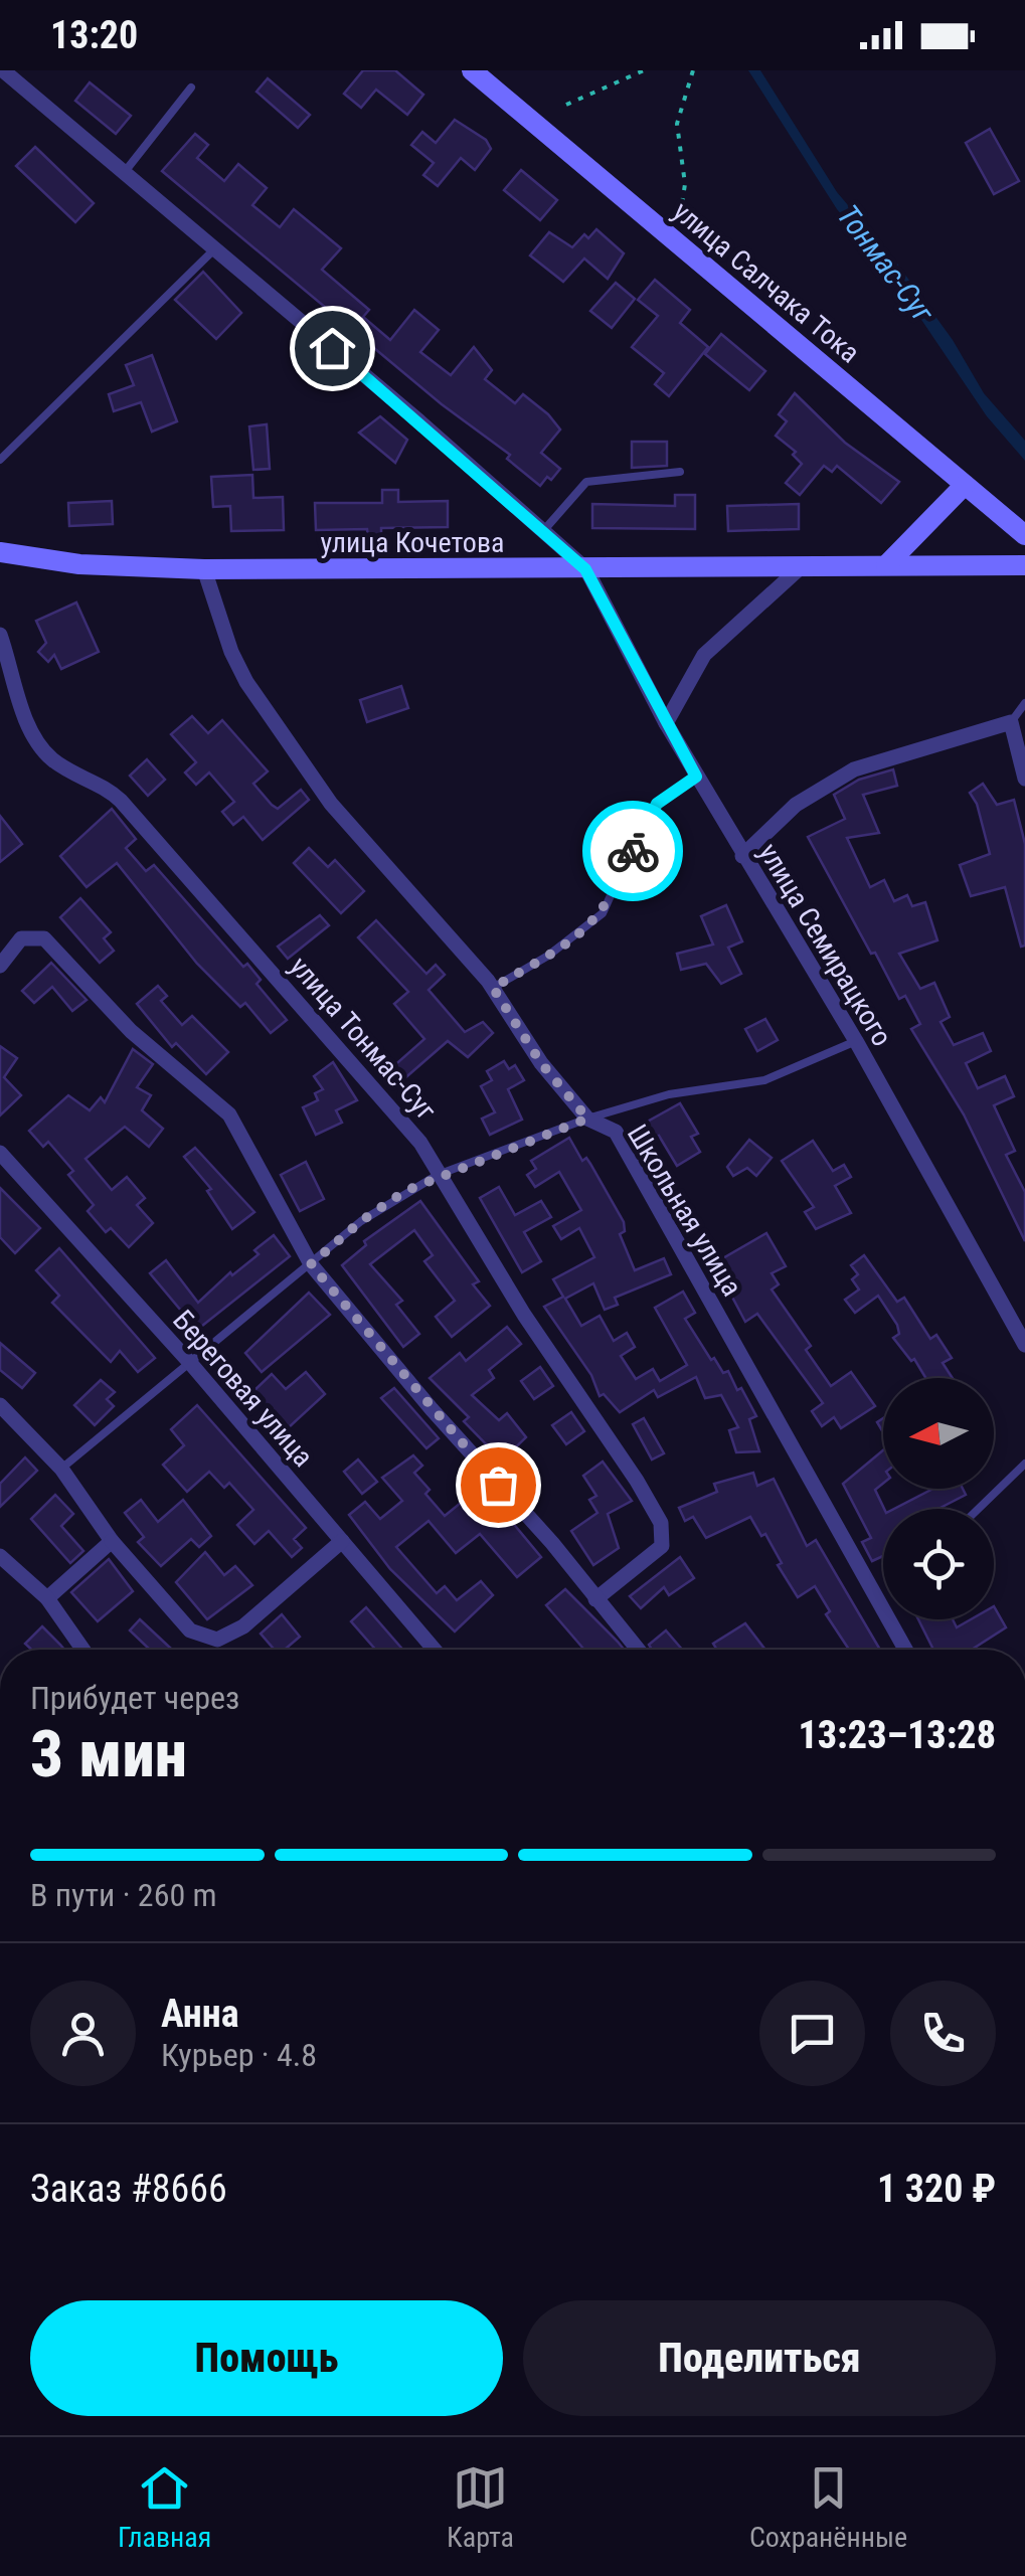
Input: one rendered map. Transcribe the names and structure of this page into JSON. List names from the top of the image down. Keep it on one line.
{"streets":{"street":["улица Салчака Тока","улица Кочетова","улица Семирацкого","улица Тонмас-Суг","Школьная улица","Береговая улица"]},"crossings":[["улица Кочетова","улица Семирацкого"],["улица Кочетова","Школьная улица"]],"water":["Тонмас-Суг"],"north":"left","page":{"status":"13:20","heading":["3 мин","Прибудет через","13:23–13:28"],"panel":["Анна","Курьер · 4.8","Заказ #8666","1 320 ₽"],"bar":"В пути · 260 m","buttons":["Помощь","Поделиться"],"tabs":["Главная","Карта","Сохранённые"]}}
